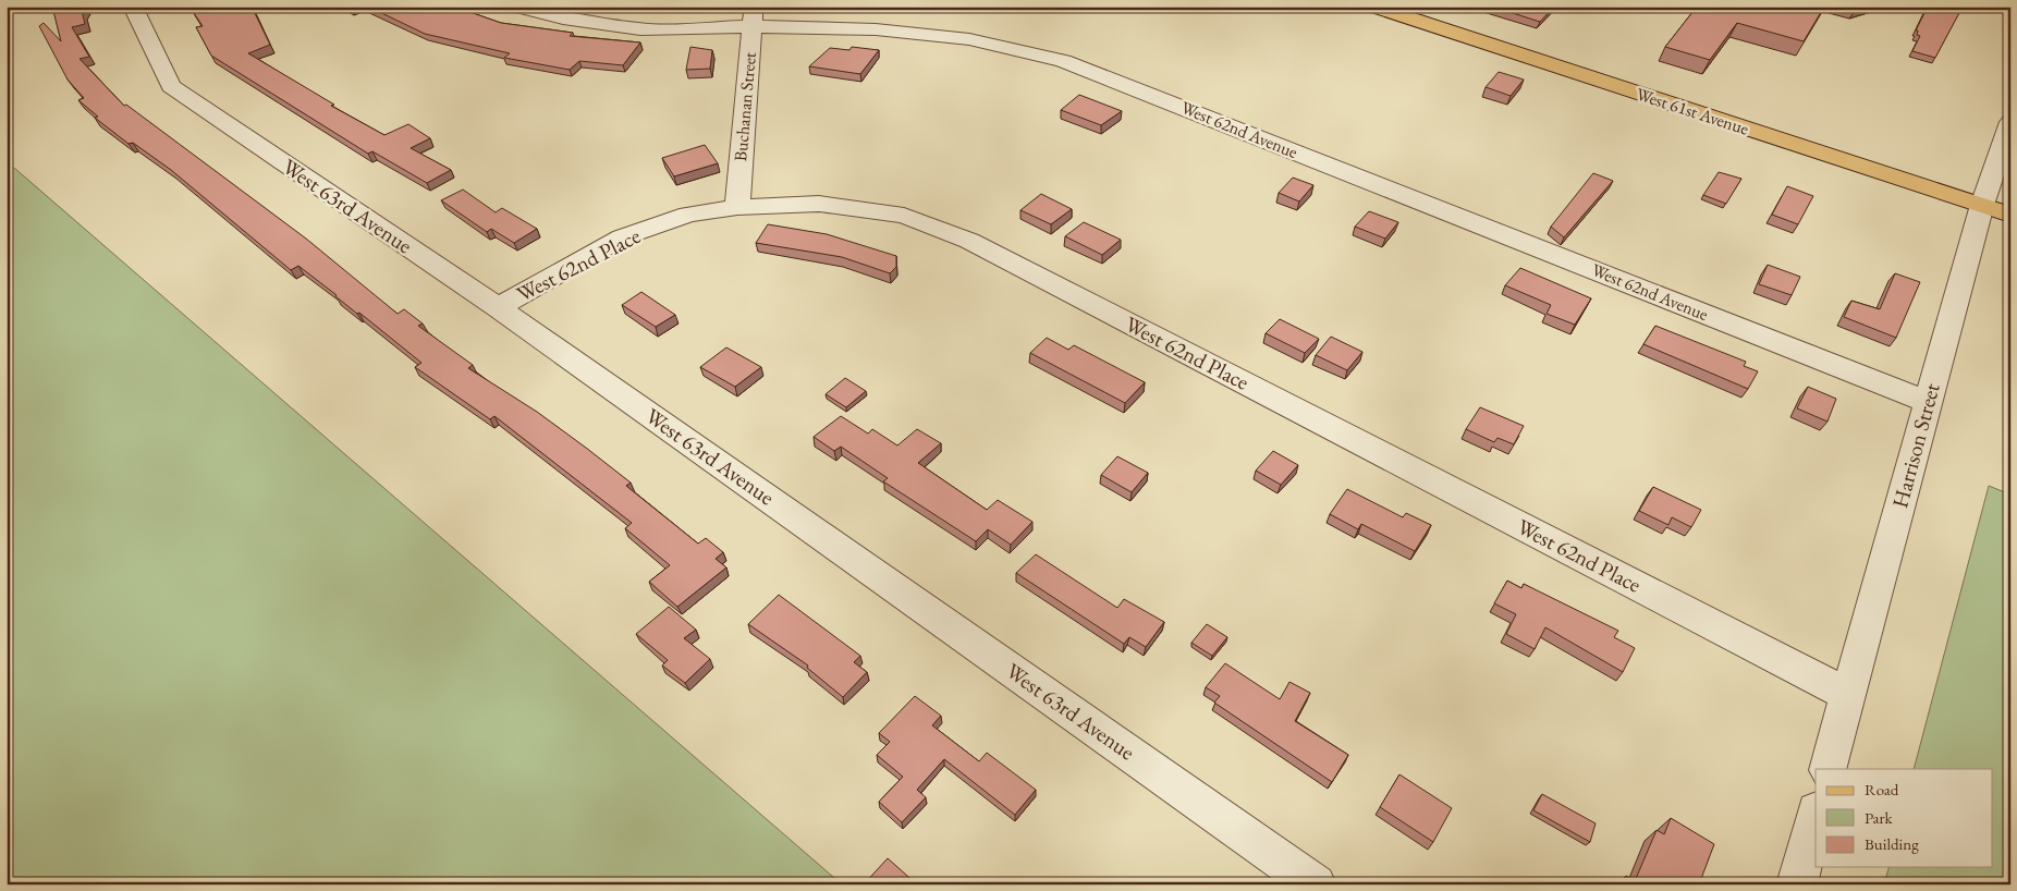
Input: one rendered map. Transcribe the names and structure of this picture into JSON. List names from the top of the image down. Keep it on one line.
{"streets":{"main road":["West 61st Avenue"],"street":["Buchanan Street","West 62nd Avenue","West 63rd Avenue","West 62nd Place","Harrison Street"]},"crossings":[["Buchanan Street","West 62nd Avenue"],["Buchanan Street","West 62nd Place"],["West 61st Avenue","Harrison Street"],["West 62nd Avenue","Harrison Street"],["West 63rd Avenue","West 62nd Place"],["West 62nd Place","Harrison Street"]],"legend":["Road","Park","Building"]}
